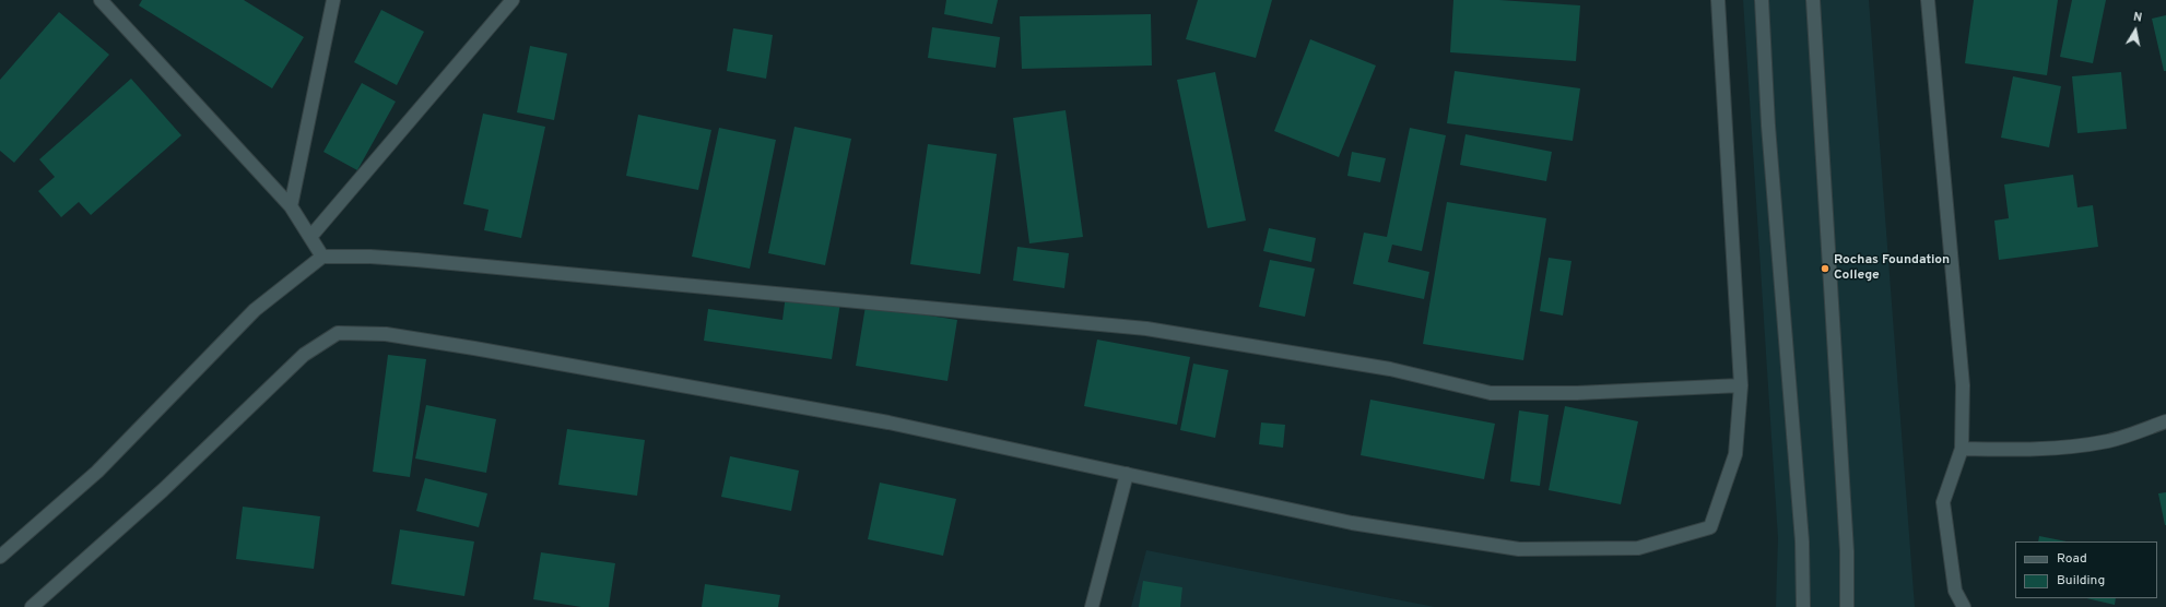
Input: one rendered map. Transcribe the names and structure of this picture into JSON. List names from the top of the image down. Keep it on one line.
{"places":["Rochas Foundation College"],"legend":["Road","Building"],"north":"top"}
